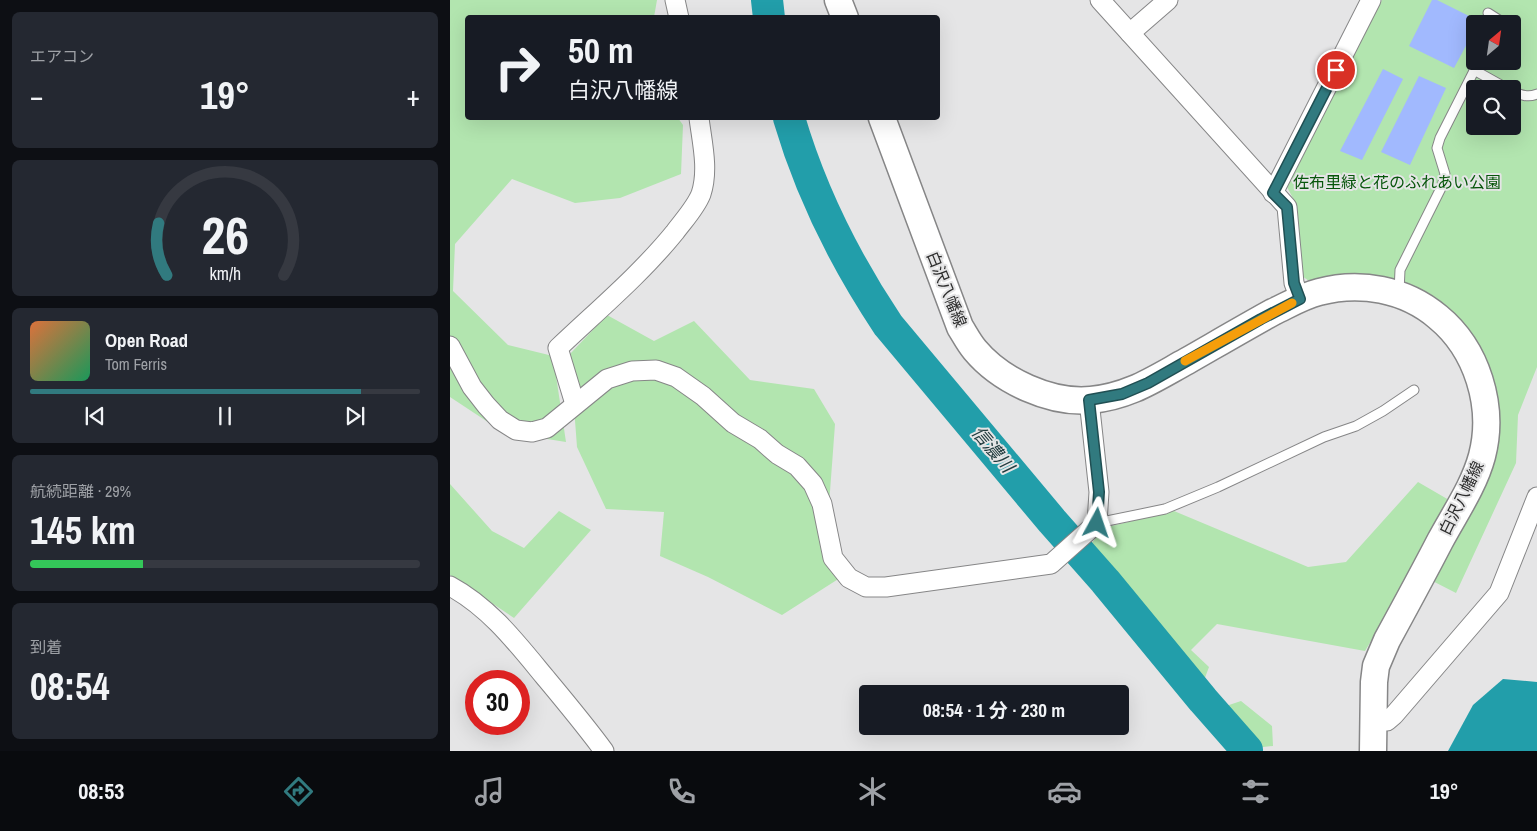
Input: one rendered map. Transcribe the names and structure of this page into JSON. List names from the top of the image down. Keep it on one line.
{"streets":{"main road":["白沢八幡線"]},"water":["信濃川"],"parks":["佐布里緑と花のふれあい公園"],"north":"top right","page":{"tile":["エアコン",["航続距離 · 29%","145 km"],["到着","08:54"]],"turn":["50 m","白沢八幡線"],"heat":["−","19°","+"],"song":["Open Road","Tom Ferris"],"limit":"30","trip":"08:54 · 1 分 · 230 m","tabs":["08:53","19°"],"gauge":["26","km/h"]}}
